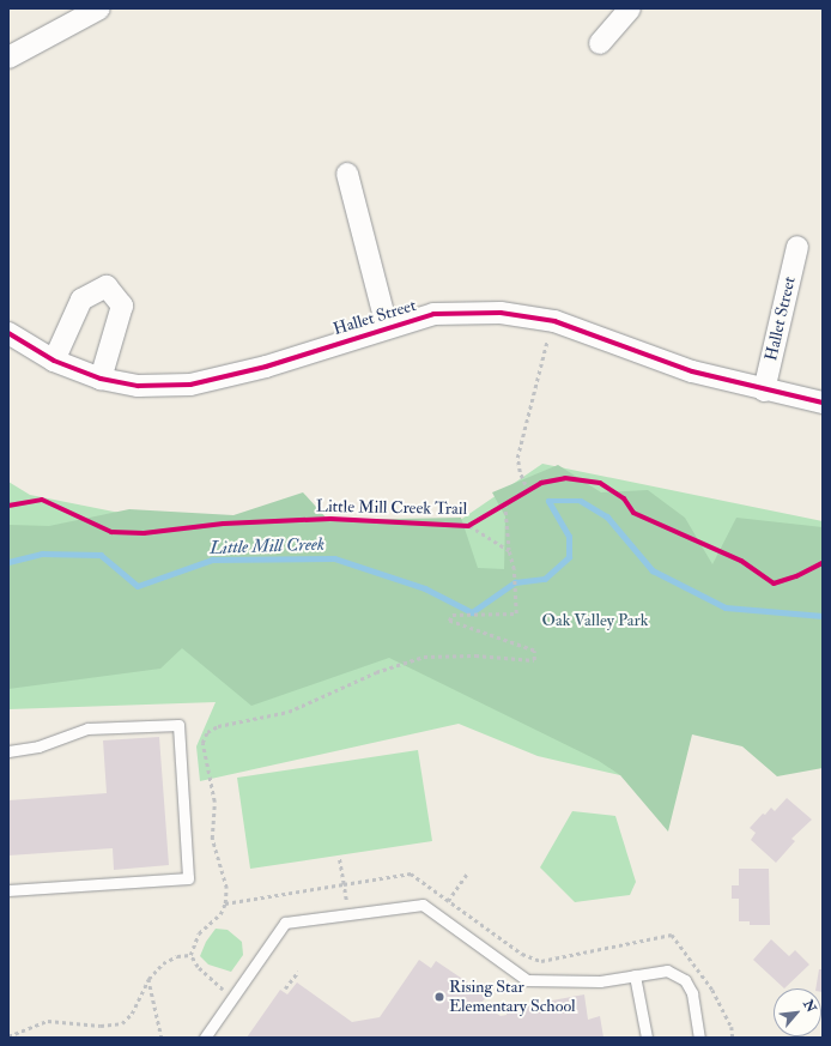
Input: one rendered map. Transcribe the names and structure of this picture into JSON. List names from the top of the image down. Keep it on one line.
{"streets":{"street":["Hallet Street"],"cycle path":["Little Mill Creek Trail"]},"water":["Little Mill Creek"],"parks":["Oak Valley Park"],"places":["Rising Star Elementary School"],"north":"top right"}
